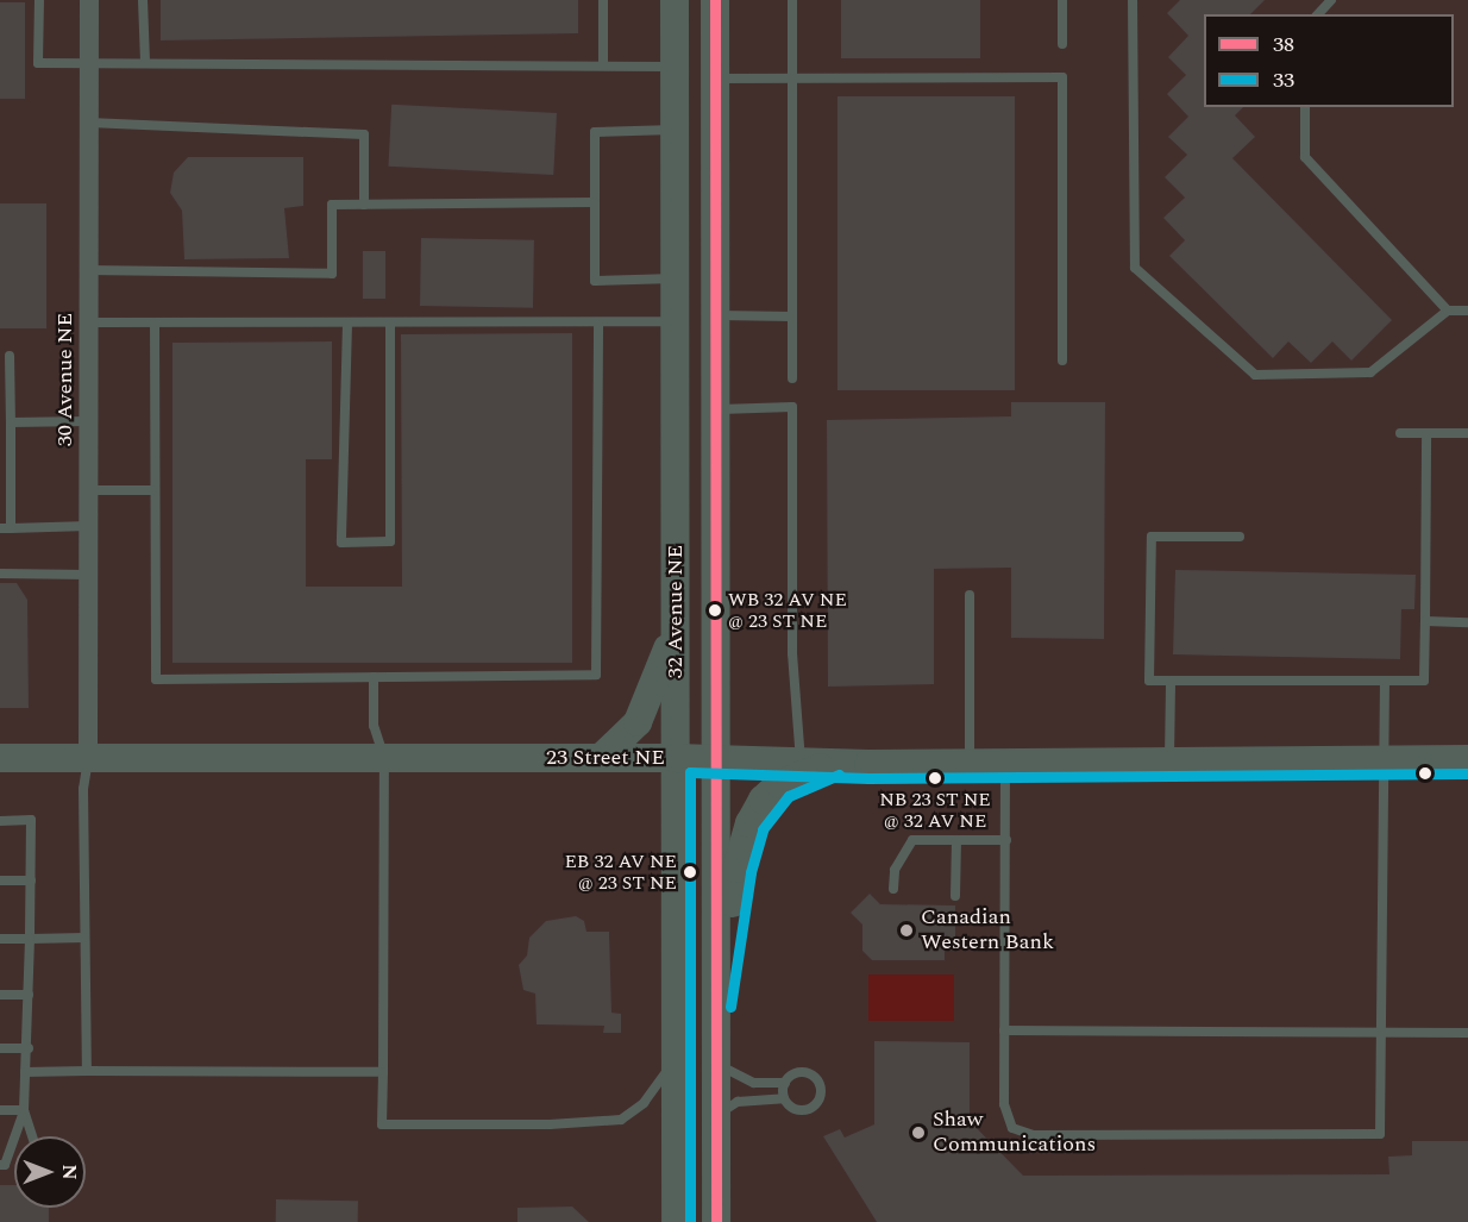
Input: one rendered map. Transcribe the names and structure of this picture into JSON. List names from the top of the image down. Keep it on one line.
{"streets":{"main road":["32 Avenue NE","23 Street NE"],"street":["30 Avenue NE"]},"crossings":[["30 Avenue NE","23 Street NE"],["32 Avenue NE","23 Street NE"]],"places":["WB 32 AV NE @ 23 ST NE","NB 23 ST NE @ 32 AV NE","EB 32 AV NE @ 23 ST NE","Canadian Western Bank","Shaw Communications"],"lines":["transit line 38","transit line 33"],"legend":["38","33"],"north":"right"}
